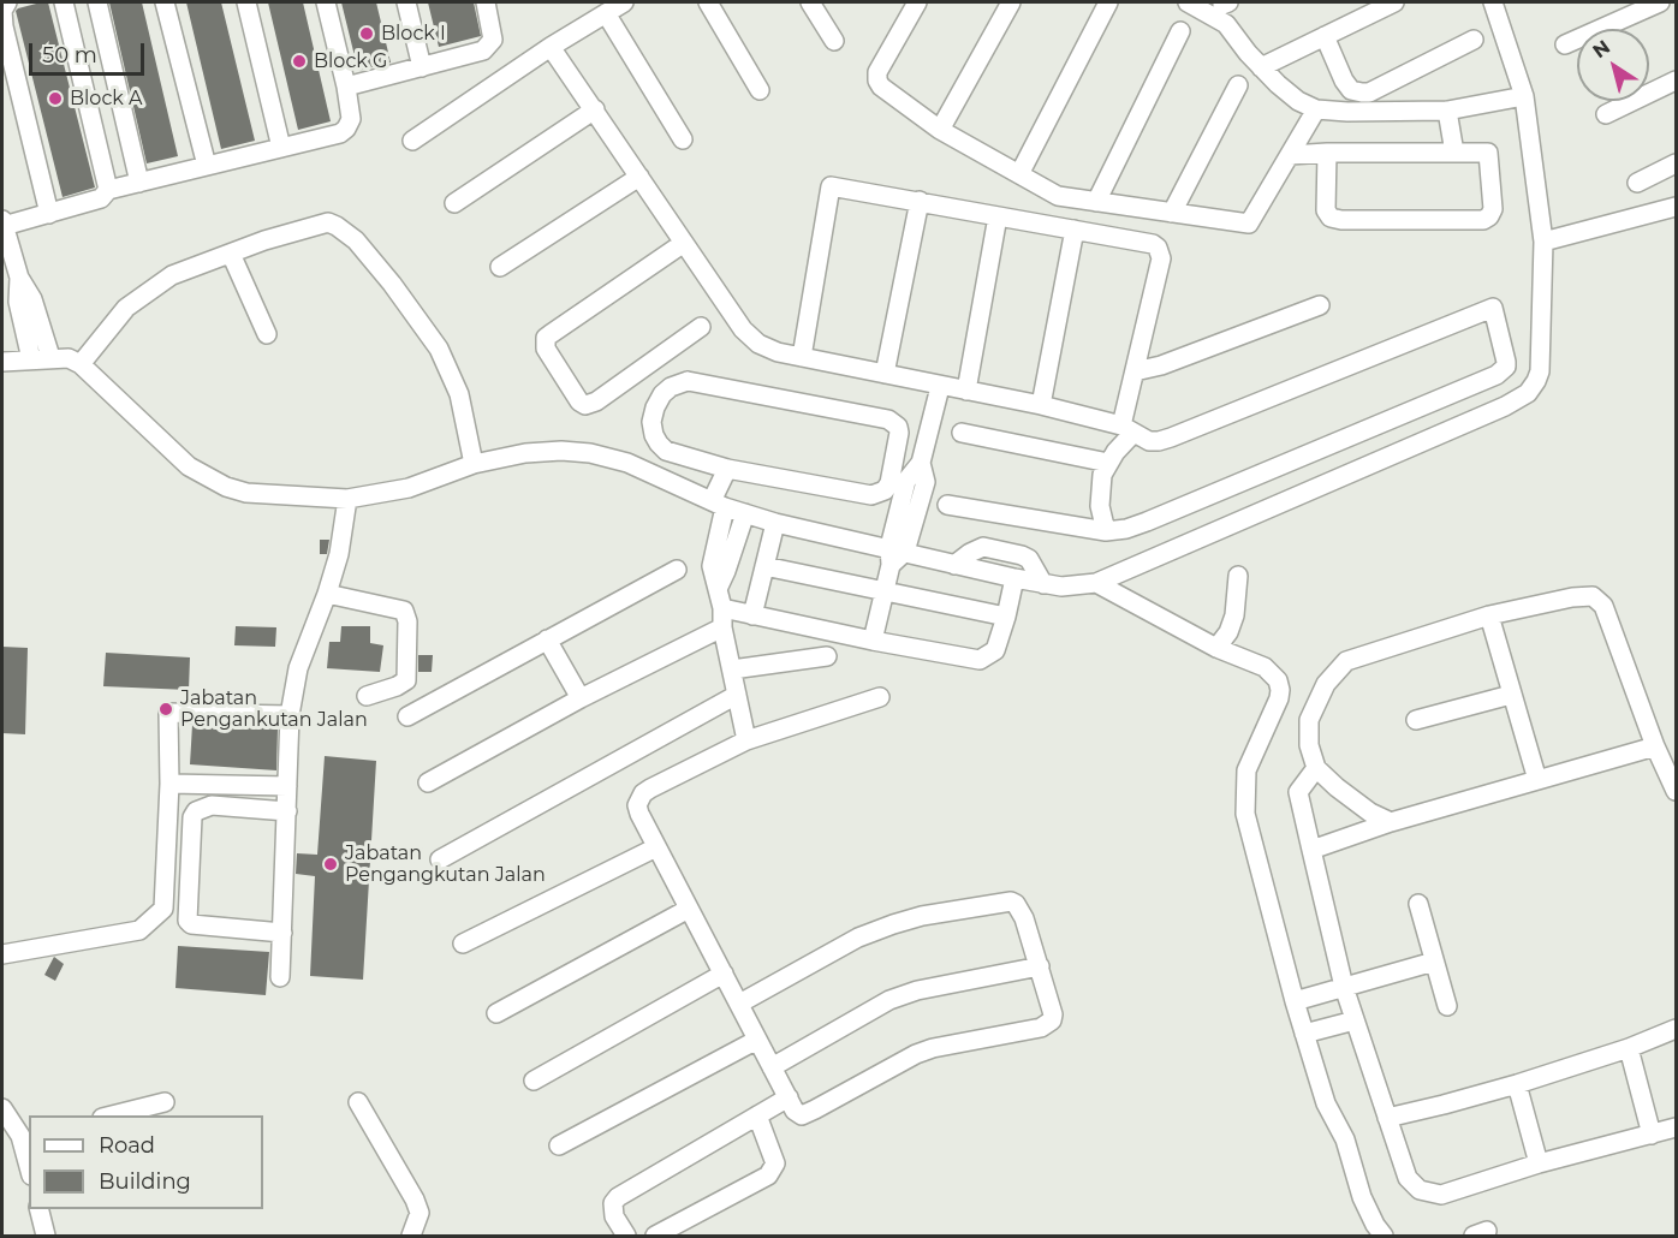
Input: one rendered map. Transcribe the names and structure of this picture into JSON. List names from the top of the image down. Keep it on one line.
{"places":["Block I","Block G","Block A","Jabatan Pengankutan Jalan","Jabatan Pengangkutan Jalan"],"legend":["Road","Building"],"scale_bar":"50 m","north":"top left"}
